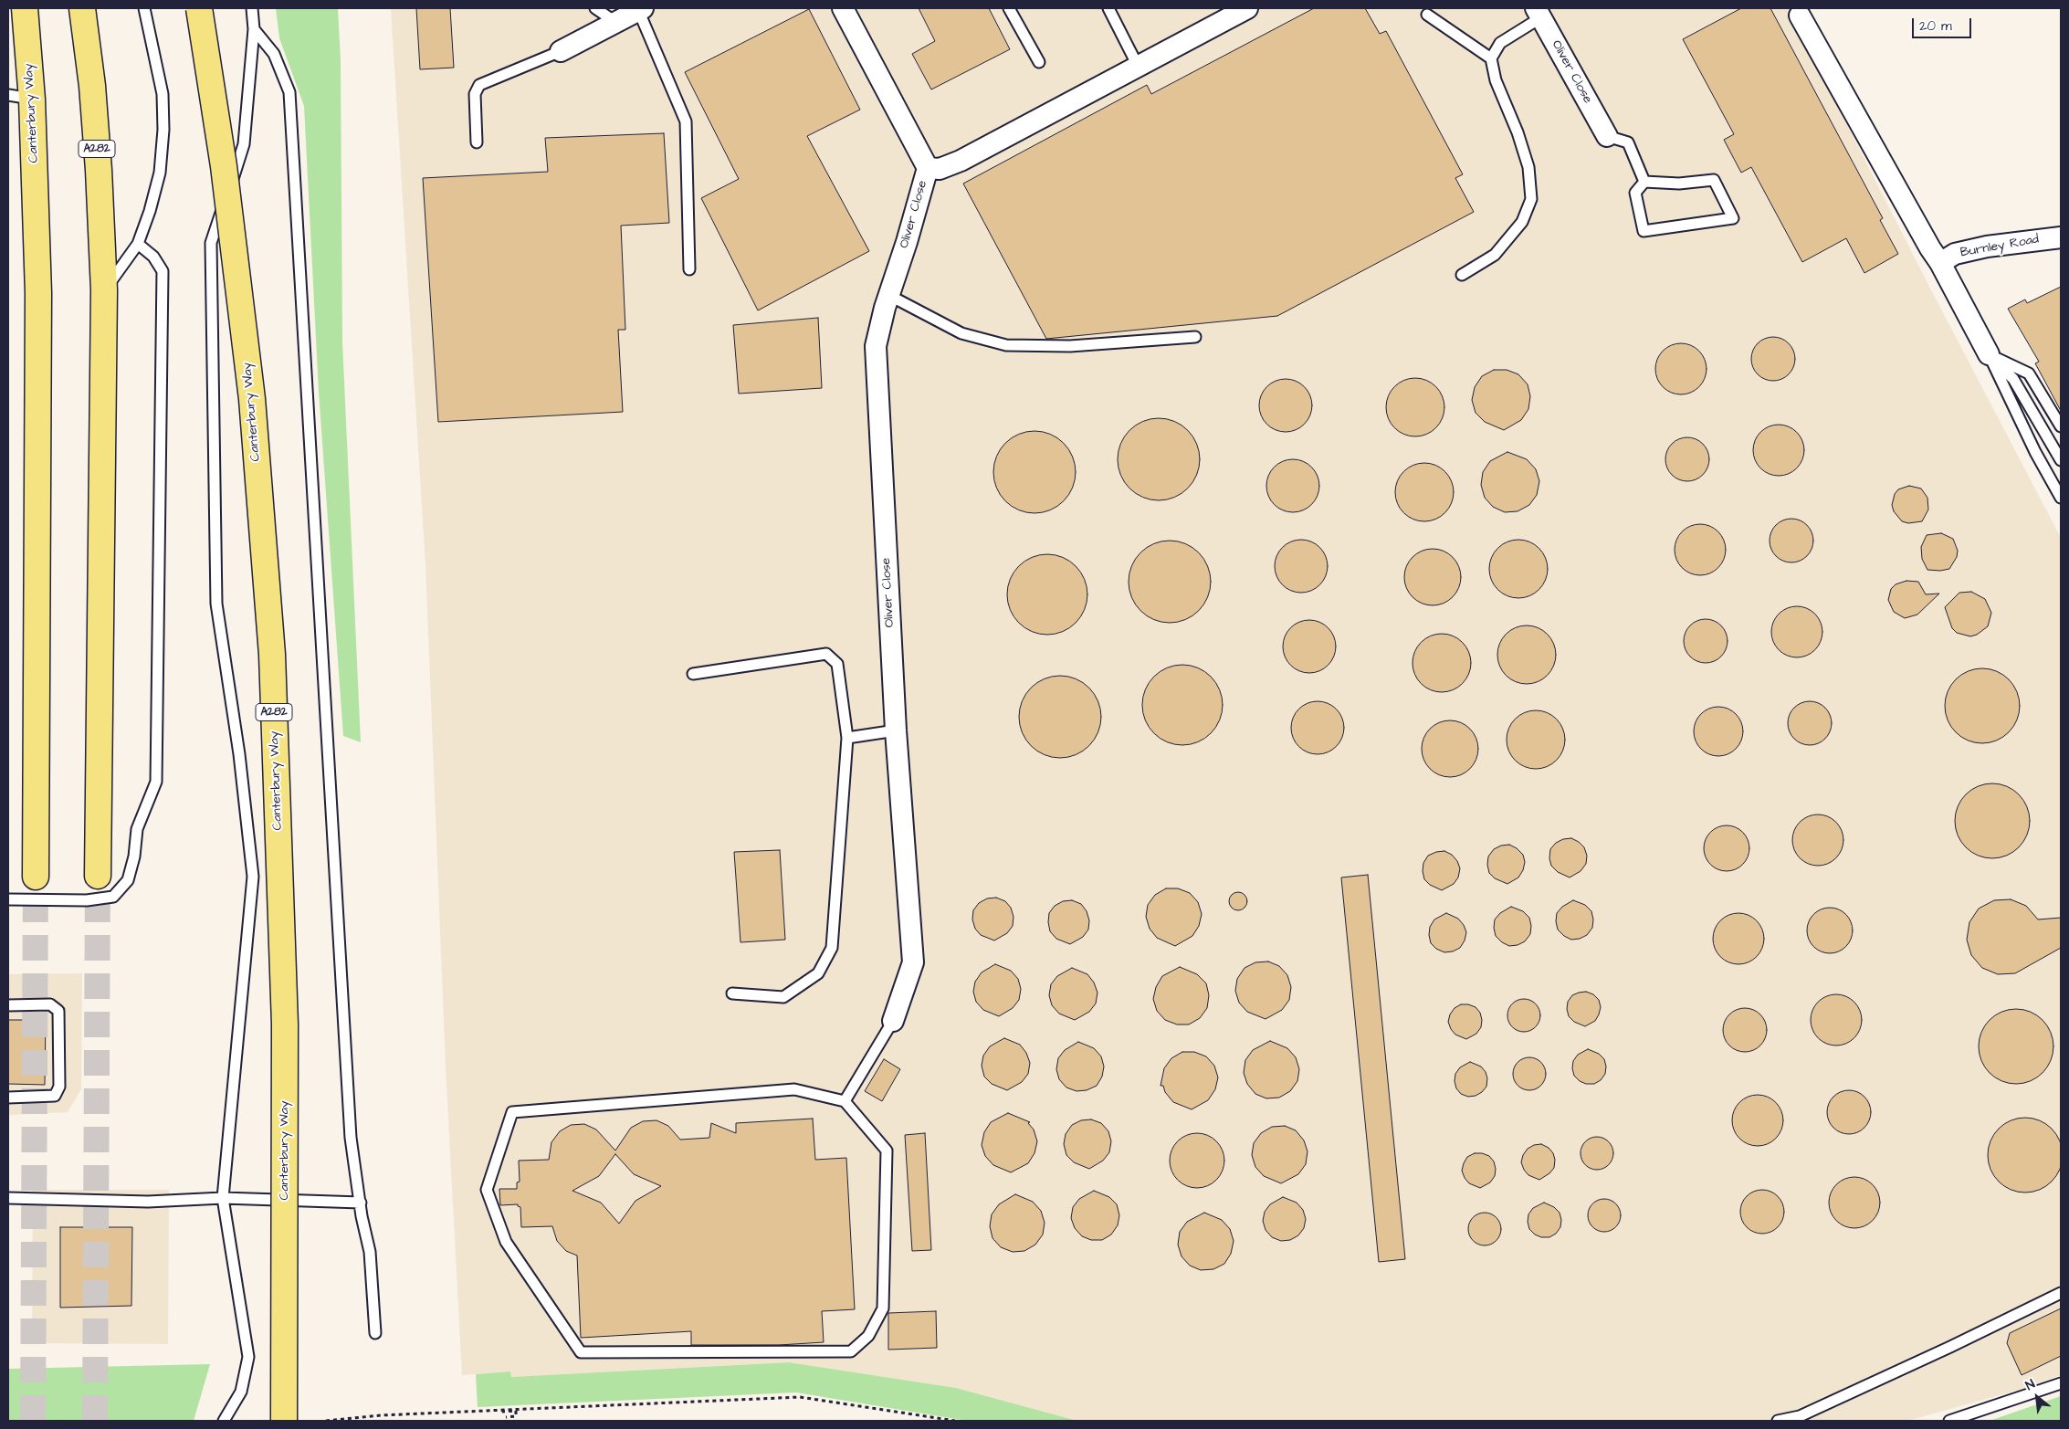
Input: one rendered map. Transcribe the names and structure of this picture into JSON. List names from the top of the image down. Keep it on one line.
{"streets":{"highway":["Canterbury Way","A282"],"street":["Oliver Close","Burnley Road"]},"scale_bar":"20 m","north":"top left"}
